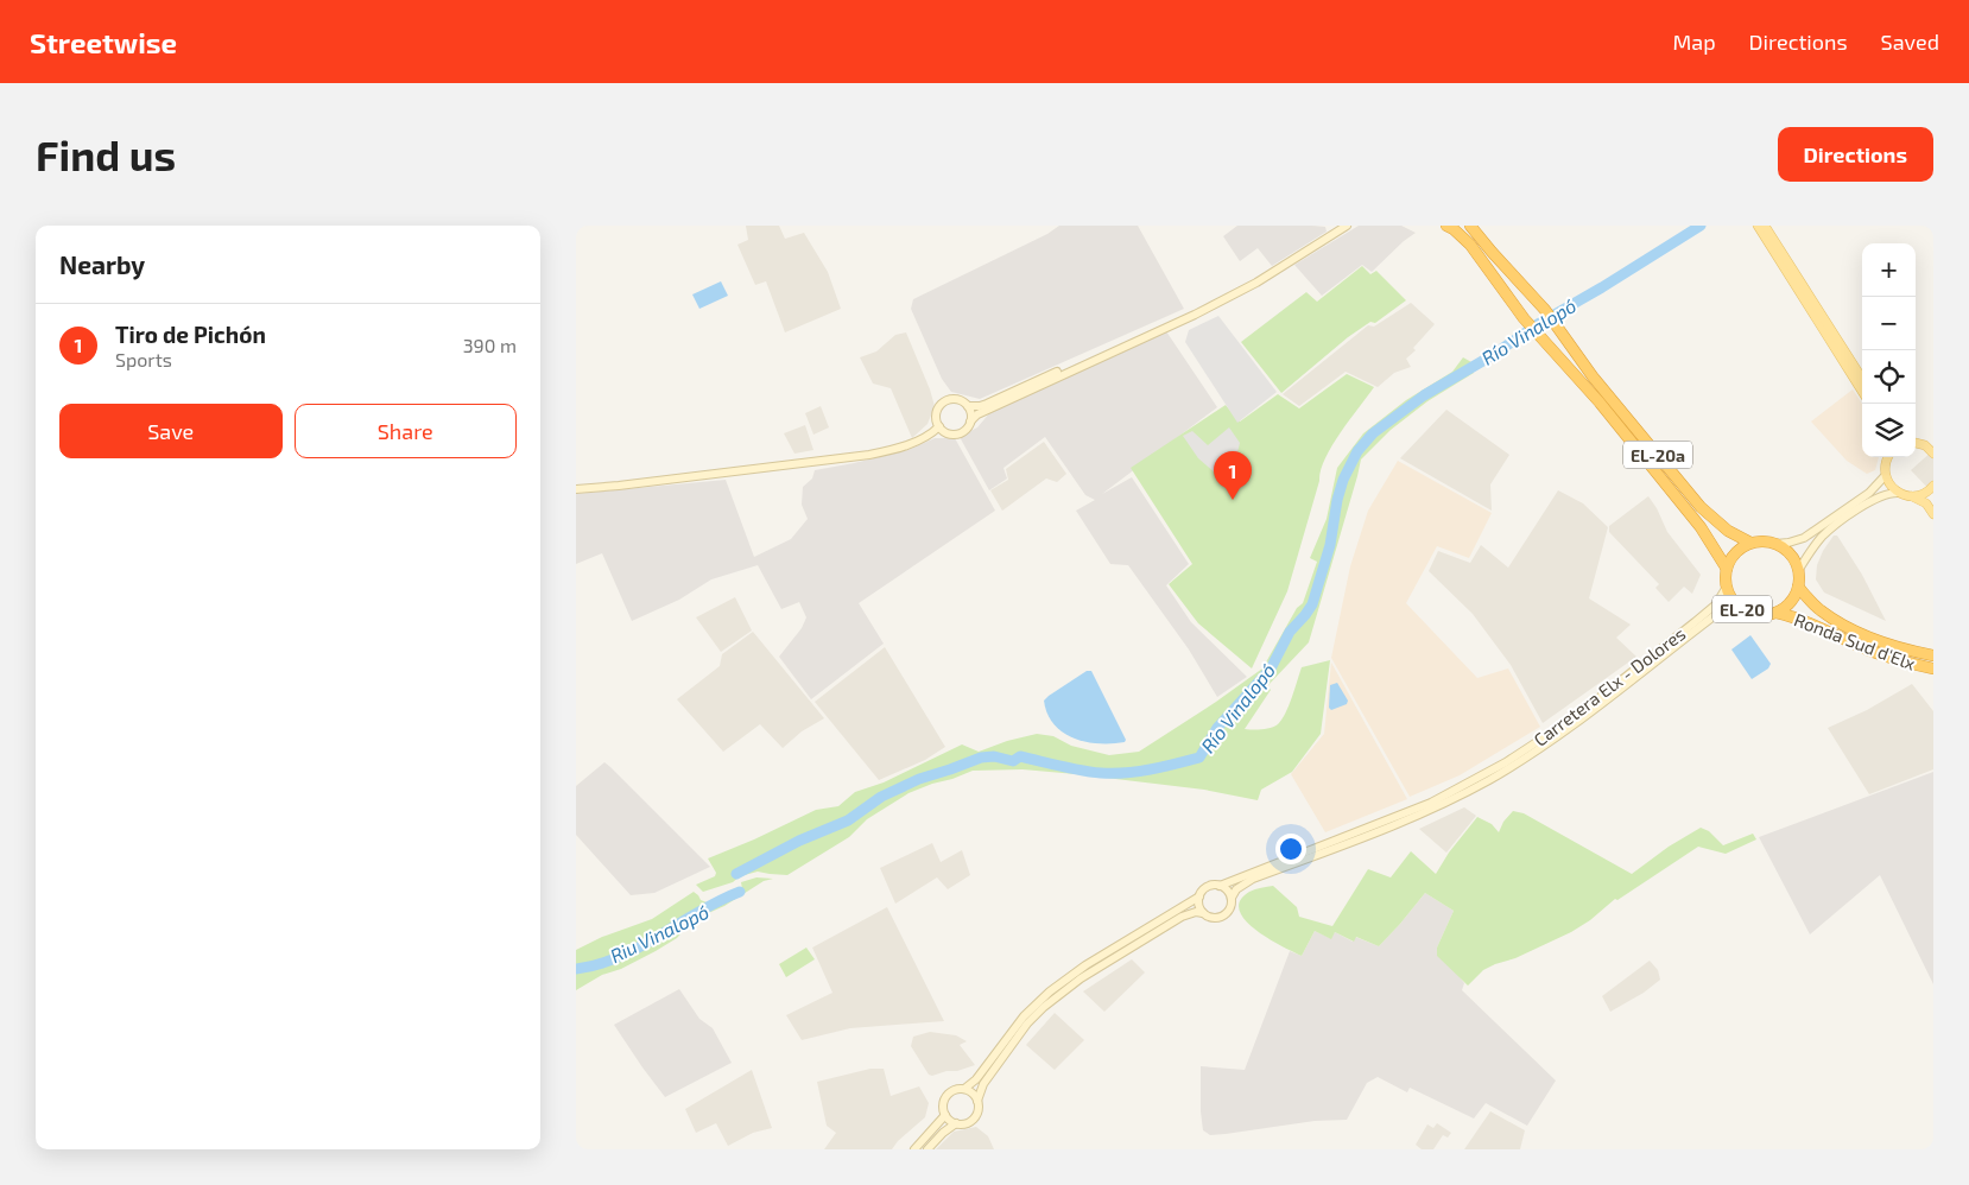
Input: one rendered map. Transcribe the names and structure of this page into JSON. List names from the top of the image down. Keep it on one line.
{"streets":{"highway":["EL-20a","EL-20","Ronda Sud d'Elx"],"main road":["Carretera Elx - Dolores"]},"crossings":[["EL-20a","EL-20"],["EL-20a","Ronda Sud d'Elx"],["EL-20a","Carretera Elx - Dolores"],["EL-20","Ronda Sud d'Elx"],["EL-20","Carretera Elx - Dolores"],["Ronda Sud d'Elx","Carretera Elx - Dolores"]],"water":["Río Vinalopó","Riu Vinalopó"],"page":{"header":"Streetwise","nav":["Map","Directions","Saved"],"buttons":["Directions",["Save","Share"]],"title":"Find us","heading":"Nearby","map_buttons":["+","−"],"list":[{"mark":"1","name":"Tiro de Pichón","note":"Sports","value":"390 m"}],"pins":"1"}}
